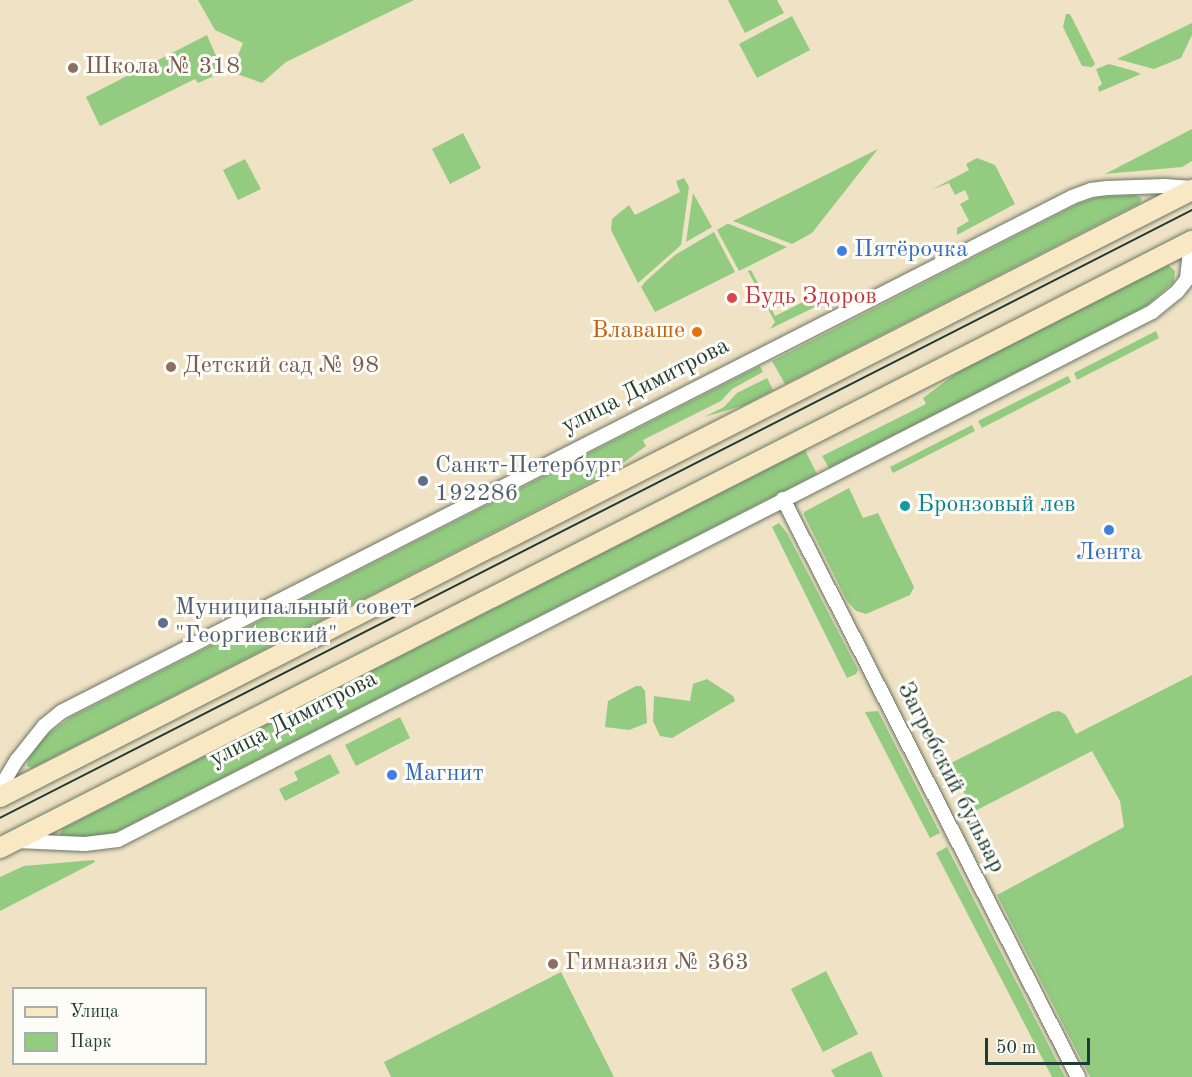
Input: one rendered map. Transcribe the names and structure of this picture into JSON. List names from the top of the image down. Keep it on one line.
{"streets":{"street":["улица Димитрова","Загребский бульвар"]},"crossings":[["улица Димитрова","Загребский бульвар"]],"places":["Школа № 318","Пятёрочка","Будь Здоров","Влаваше","Детский сад № 98","Санкт-Петербург 192286","Бронзовый лев","Лента","Муниципальный совет \"Георгиевский\"","Магнит","Гимназия № 363"],"legend":["Улица","Парк"],"scale_bar":"50 m"}
